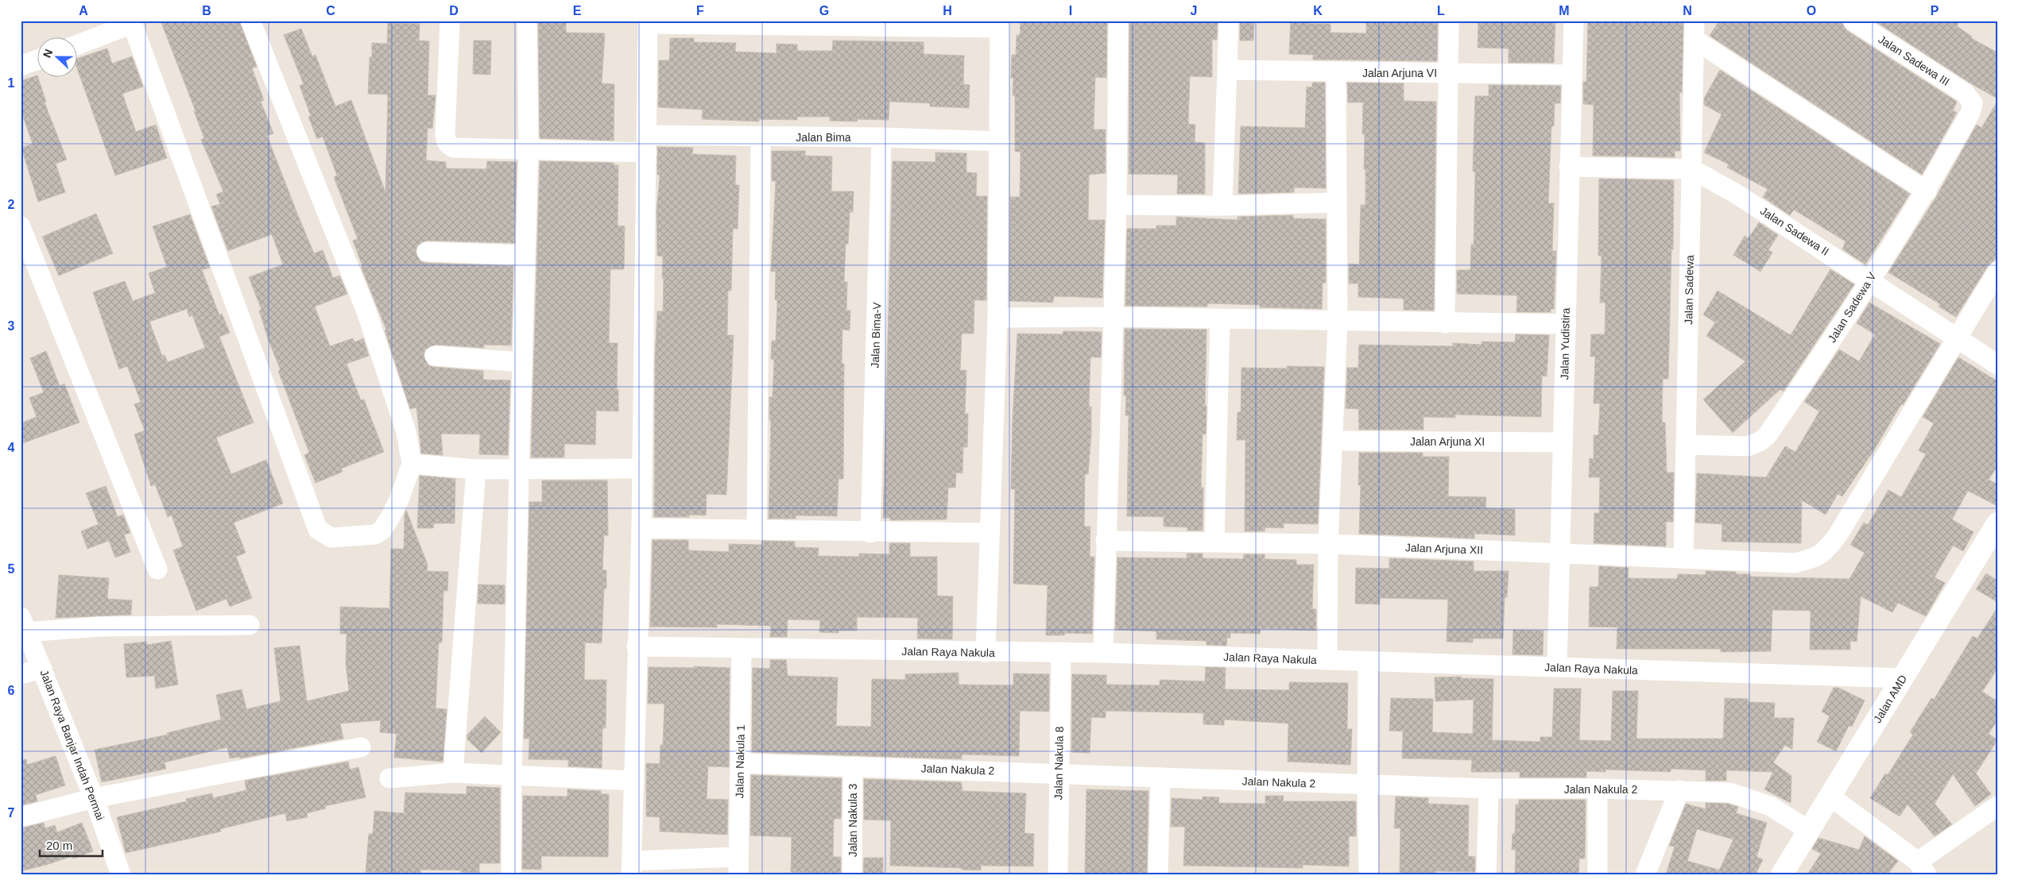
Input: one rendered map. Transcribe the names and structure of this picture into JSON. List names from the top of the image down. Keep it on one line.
{"streets":{"street":["Jalan Sadewa III","Jalan Arjuna VI","Jalan Bima","Jalan Sadewa II","Jalan Sadewa","Jalan Sadewa V","Jalan Bima-V","Jalan Yudistira","Jalan Arjuna XI","Jalan Arjuna XII","Jalan Raya Nakula","Jalan AMD","Jalan Raya Banjar Indah Permai","Jalan Nakula 1","Jalan Nakula 8","Jalan Nakula 2","Jalan Nakula 3"]},"crossings":[["Jalan Sadewa III","Jalan Sadewa V"],["Jalan Arjuna VI","Jalan Yudistira"],["Jalan Bima","Jalan Bima-V"],["Jalan Sadewa II","Jalan Sadewa"],["Jalan Sadewa II","Jalan Sadewa V"],["Jalan Sadewa II","Jalan Yudistira"],["Jalan Sadewa II","Jalan Arjuna XII"],["Jalan Sadewa","Jalan Sadewa V"],["Jalan Sadewa","Jalan Arjuna XII"],["Jalan Yudistira","Jalan Arjuna XI"],["Jalan Yudistira","Jalan Arjuna XII"],["Jalan Yudistira","Jalan Raya Nakula"],["Jalan Raya Nakula","Jalan AMD"],["Jalan Raya Nakula","Jalan Nakula 1"],["Jalan Raya Nakula","Jalan Nakula 8"],["Jalan AMD","Jalan Nakula 2"],["Jalan Nakula 1","Jalan Nakula 2"],["Jalan Nakula 8","Jalan Nakula 2"],["Jalan Nakula 2","Jalan Nakula 3"]],"scale_bar":"20 m","north":"left","grid":{"columns":["A","B","C","D","E","F","G","H","I","J","K","L","M","N","O","P"],"rows":["1","2","3","4","5","6","7"]}}
